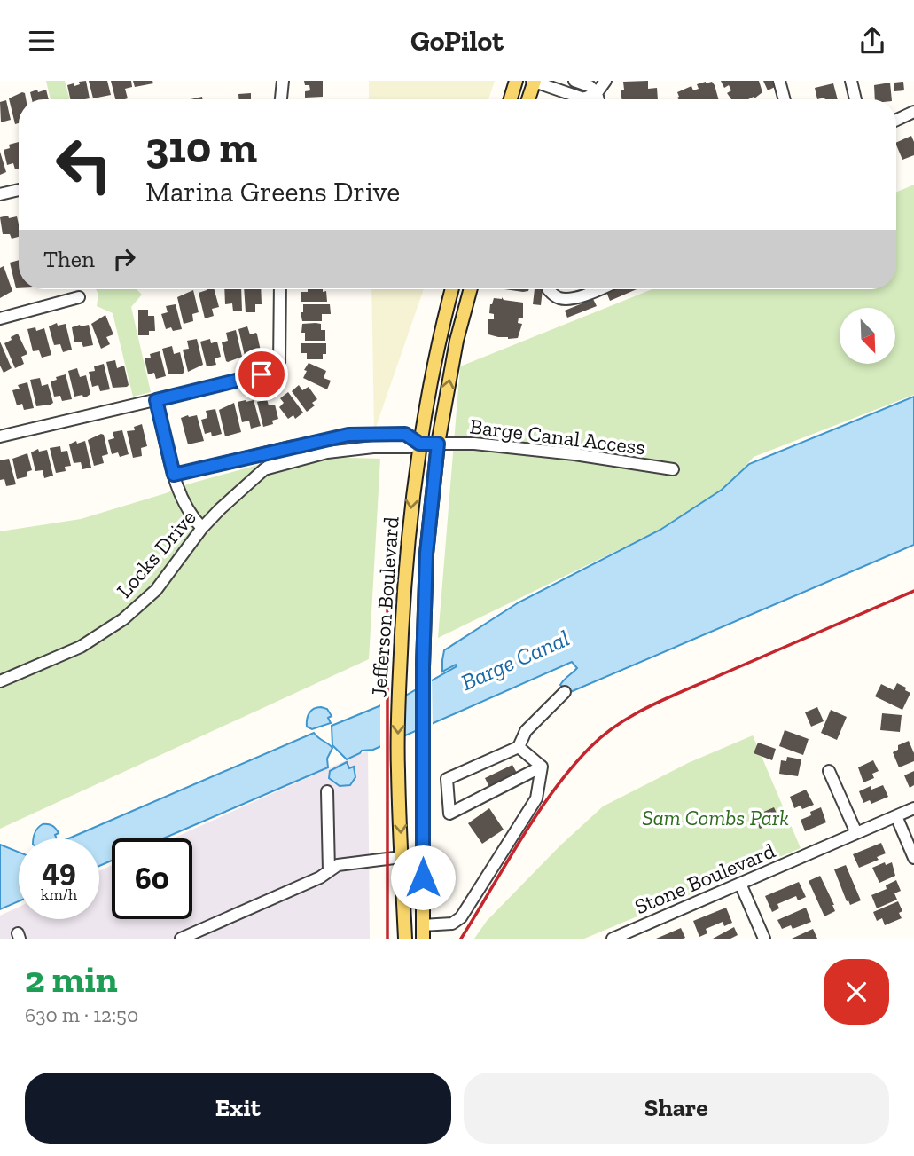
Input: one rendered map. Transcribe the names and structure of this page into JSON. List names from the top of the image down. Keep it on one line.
{"streets":{"main road":["Jefferson Boulevard"],"street":["Barge Canal Access","Locks Drive","Stone Boulevard"]},"crossings":[["Barge Canal Access","Locks Drive"],["Barge Canal Access","Jefferson Boulevard"],["Locks Drive","Jefferson Boulevard"]],"water":["Barge Canal"],"parks":["Sam Combs Park"],"north":"bottom right","page":{"header":"GoPilot","turn":["310 m","Marina Greens Drive"],"then":"Then","speed":"49 km/h","limit":"60","heading":["2 min","630 m · 12:50"],"buttons":["Exit","Share"]}}
